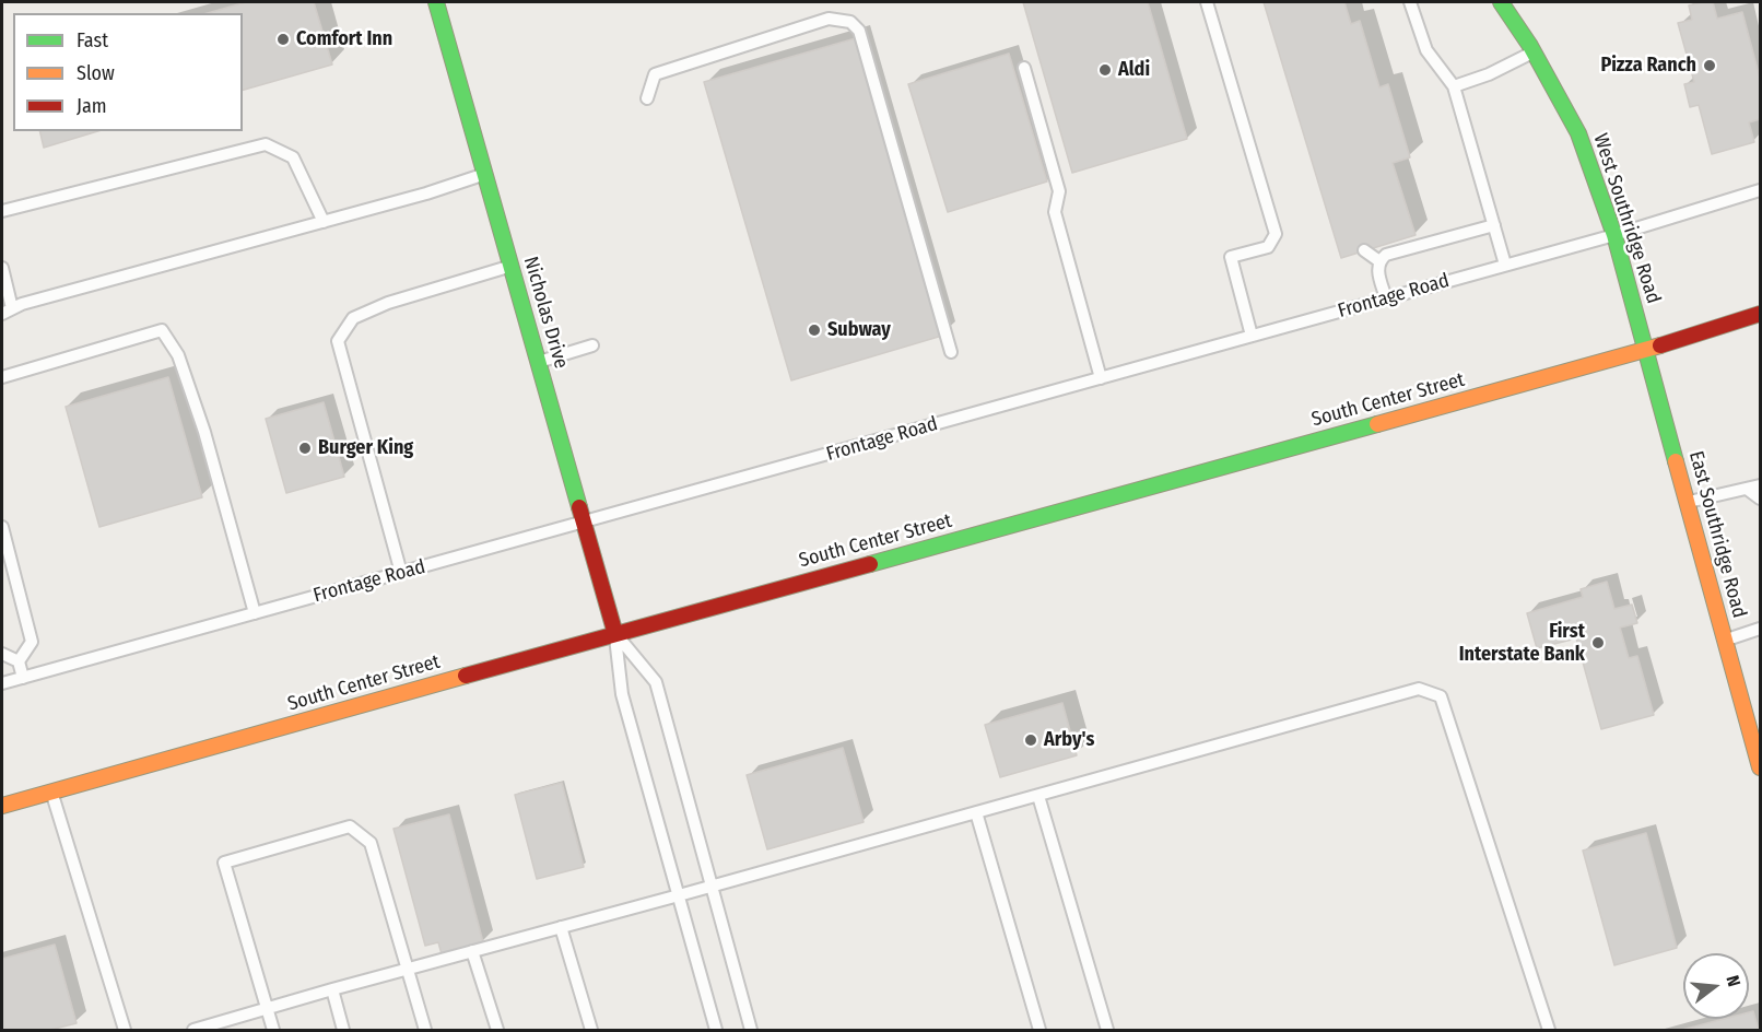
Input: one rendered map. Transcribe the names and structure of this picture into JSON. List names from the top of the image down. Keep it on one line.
{"streets":{"main road":["West Southridge Road","Nicholas Drive","South Center Street","East Southridge Road"],"lane":["Frontage Road"]},"crossings":[["West Southridge Road","Frontage Road"],["West Southridge Road","South Center Street"],["West Southridge Road","East Southridge Road"],["Frontage Road","Nicholas Drive"],["Nicholas Drive","South Center Street"],["South Center Street","East Southridge Road"]],"places":["Comfort Inn","Pizza Ranch","Aldi","Subway","Burger King","First Interstate Bank","Arby's"],"legend":["Fast","Slow","Jam"],"north":"right"}
